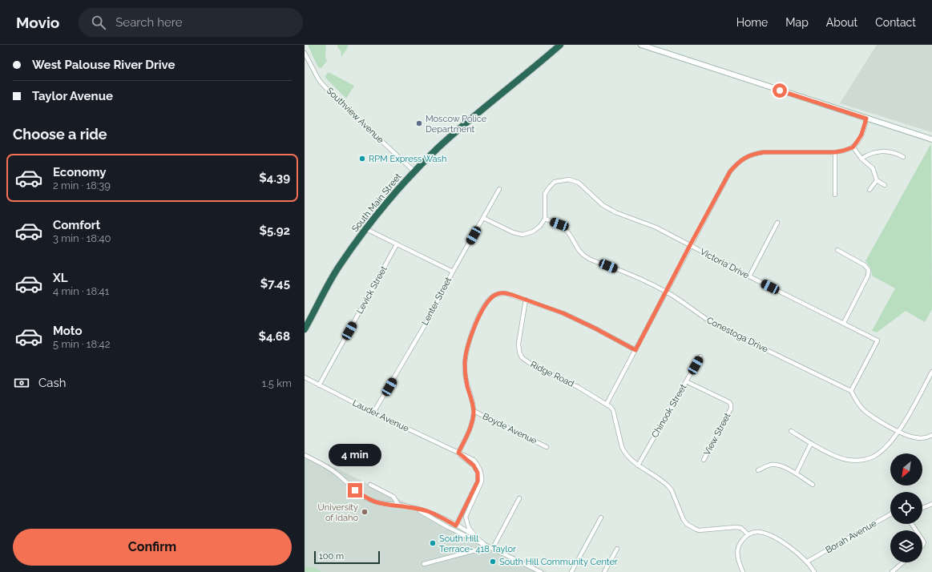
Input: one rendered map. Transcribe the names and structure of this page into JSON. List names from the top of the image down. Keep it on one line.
{"streets":{"highway":["South Main Street"],"street":["Southview Avenue","Victoria Drive","Levick Street","Lenter Street","Conestoga Drive","Ridge Road","Chinook Street","Lauder Avenue","Boyde Avenue","View Street","Borah Avenue"]},"crossings":[["Southview Avenue","South Main Street"],["Victoria Drive","Conestoga Drive"],["Levick Street","Lauder Avenue"],["Lenter Street","Lauder Avenue"],["Ridge Road","Chinook Street"],["Chinook Street","View Street"]],"places":["Moscow Police Department","RPM Express Wash","University of Idaho","South Hill Terrace- 418 Taylor","South Hill Community Center"],"scale_bar":"100 m","north":"bottom left","page":{"header":"Movio","search":"Search here","nav":["Home","Map","About","Contact"],"banner":["West Palouse River Drive","Taylor Avenue"],"heading":"Choose a ride","list":[{"name":"Economy","note":"2 min · 18:39","value":"$4.39"},{"name":"Comfort","note":"3 min · 18:40","value":"$5.92"},{"name":"XL","note":"4 min · 18:41","value":"$7.45"},{"name":"Moto","note":"5 min · 18:42","value":"$4.68"}],"pay":["Cash","1.5 km"],"bubble":"4 min","buttons":"Confirm","scale":"100 m"}}
